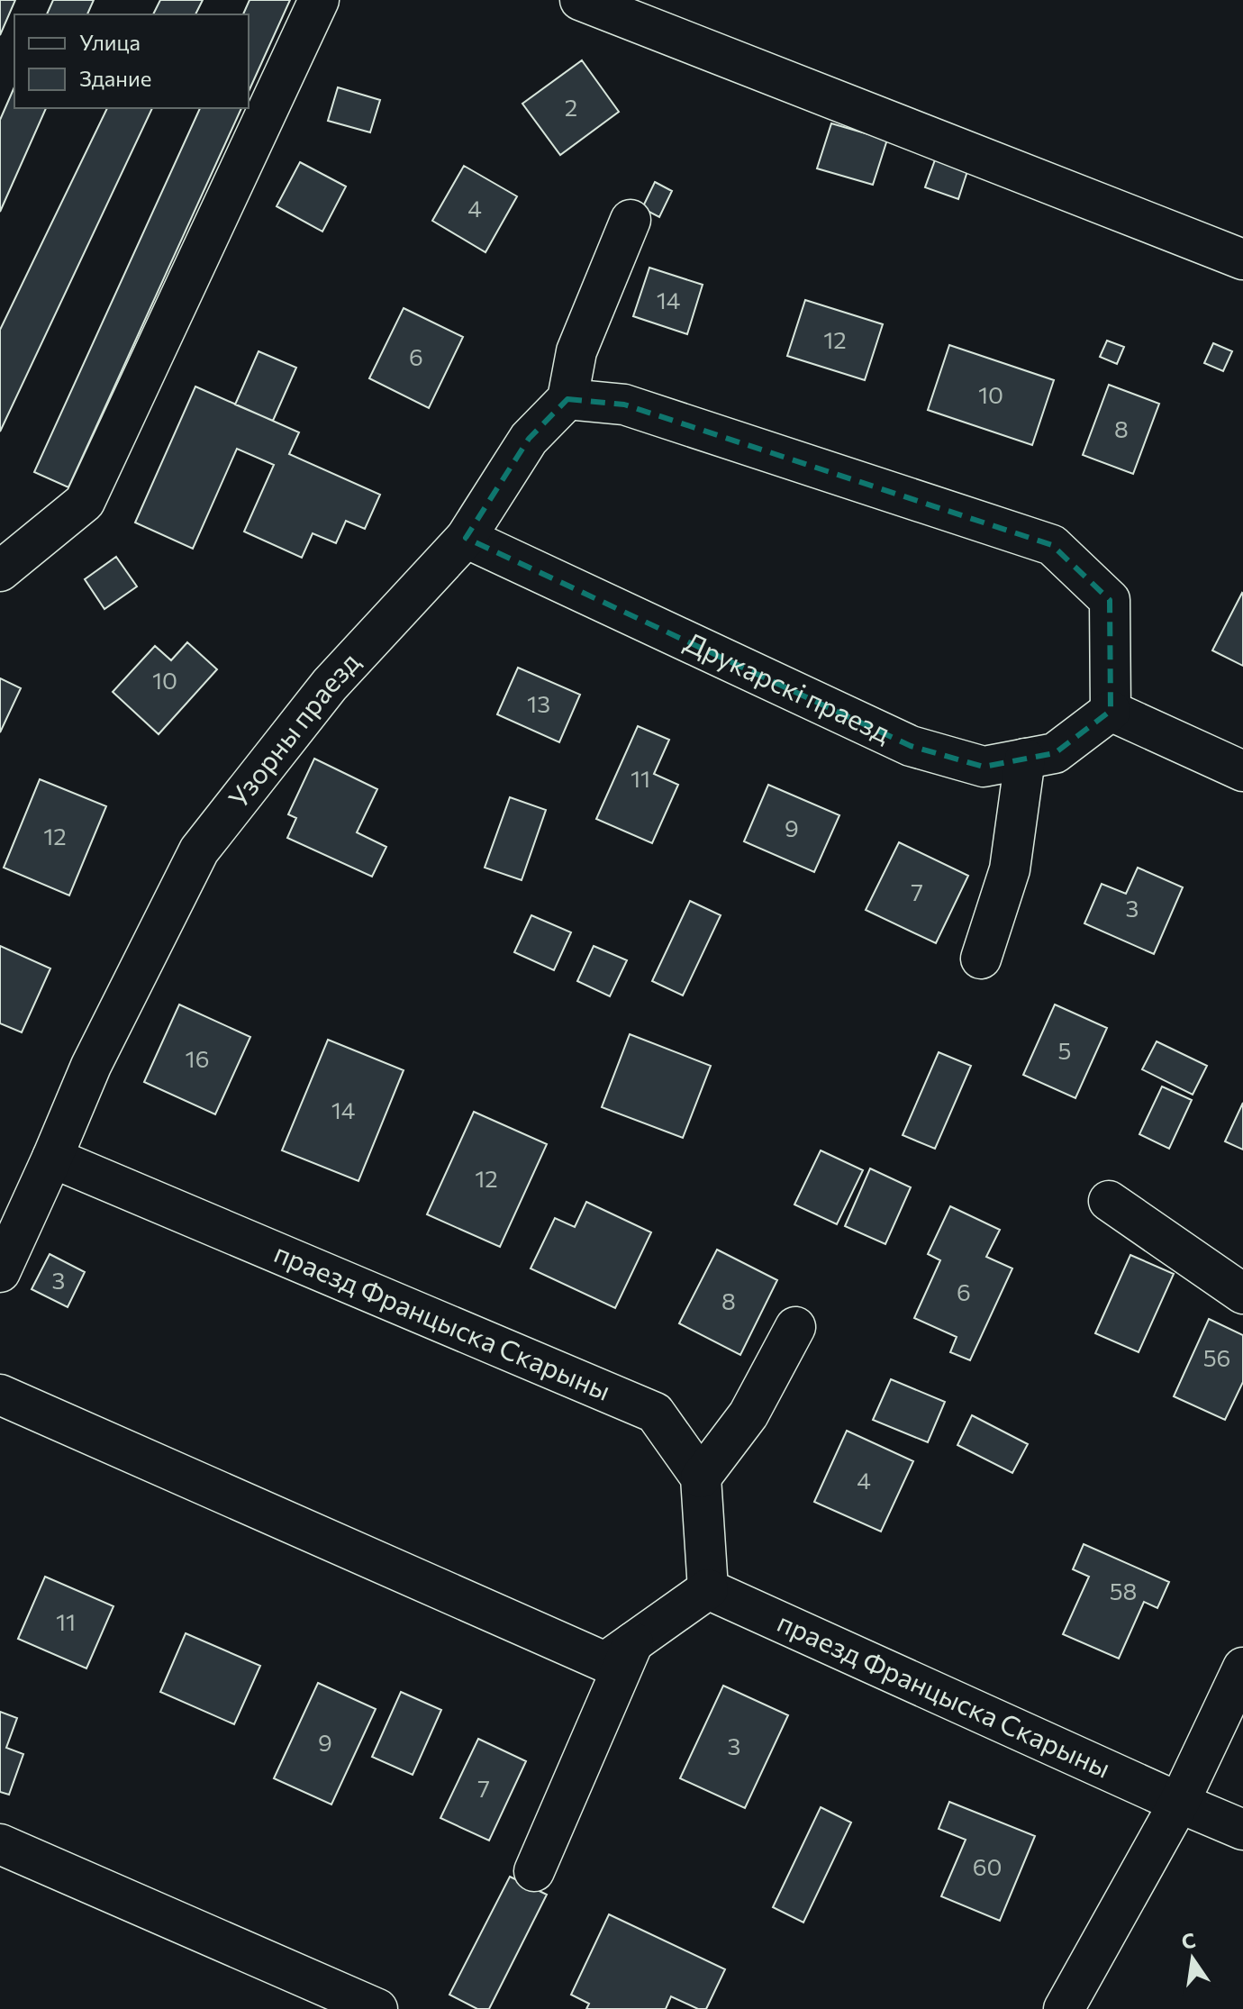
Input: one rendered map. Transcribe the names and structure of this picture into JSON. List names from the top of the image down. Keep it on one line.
{"streets":{"street":["Друкарскі праезд","Узорны праезд","праезд Францыска Скарыны"]},"crossings":[["Друкарскі праезд","Узорны праезд"],["Узорны праезд","праезд Францыска Скарыны"]],"house_numbers":["2","4","14","12","6","10","8","10","13","11","9","12","7","3","5","16","14","12","3","6","8","56","4","58","11","9","3","7","60"],"legend":["Улица","Здание"],"north":"top"}
